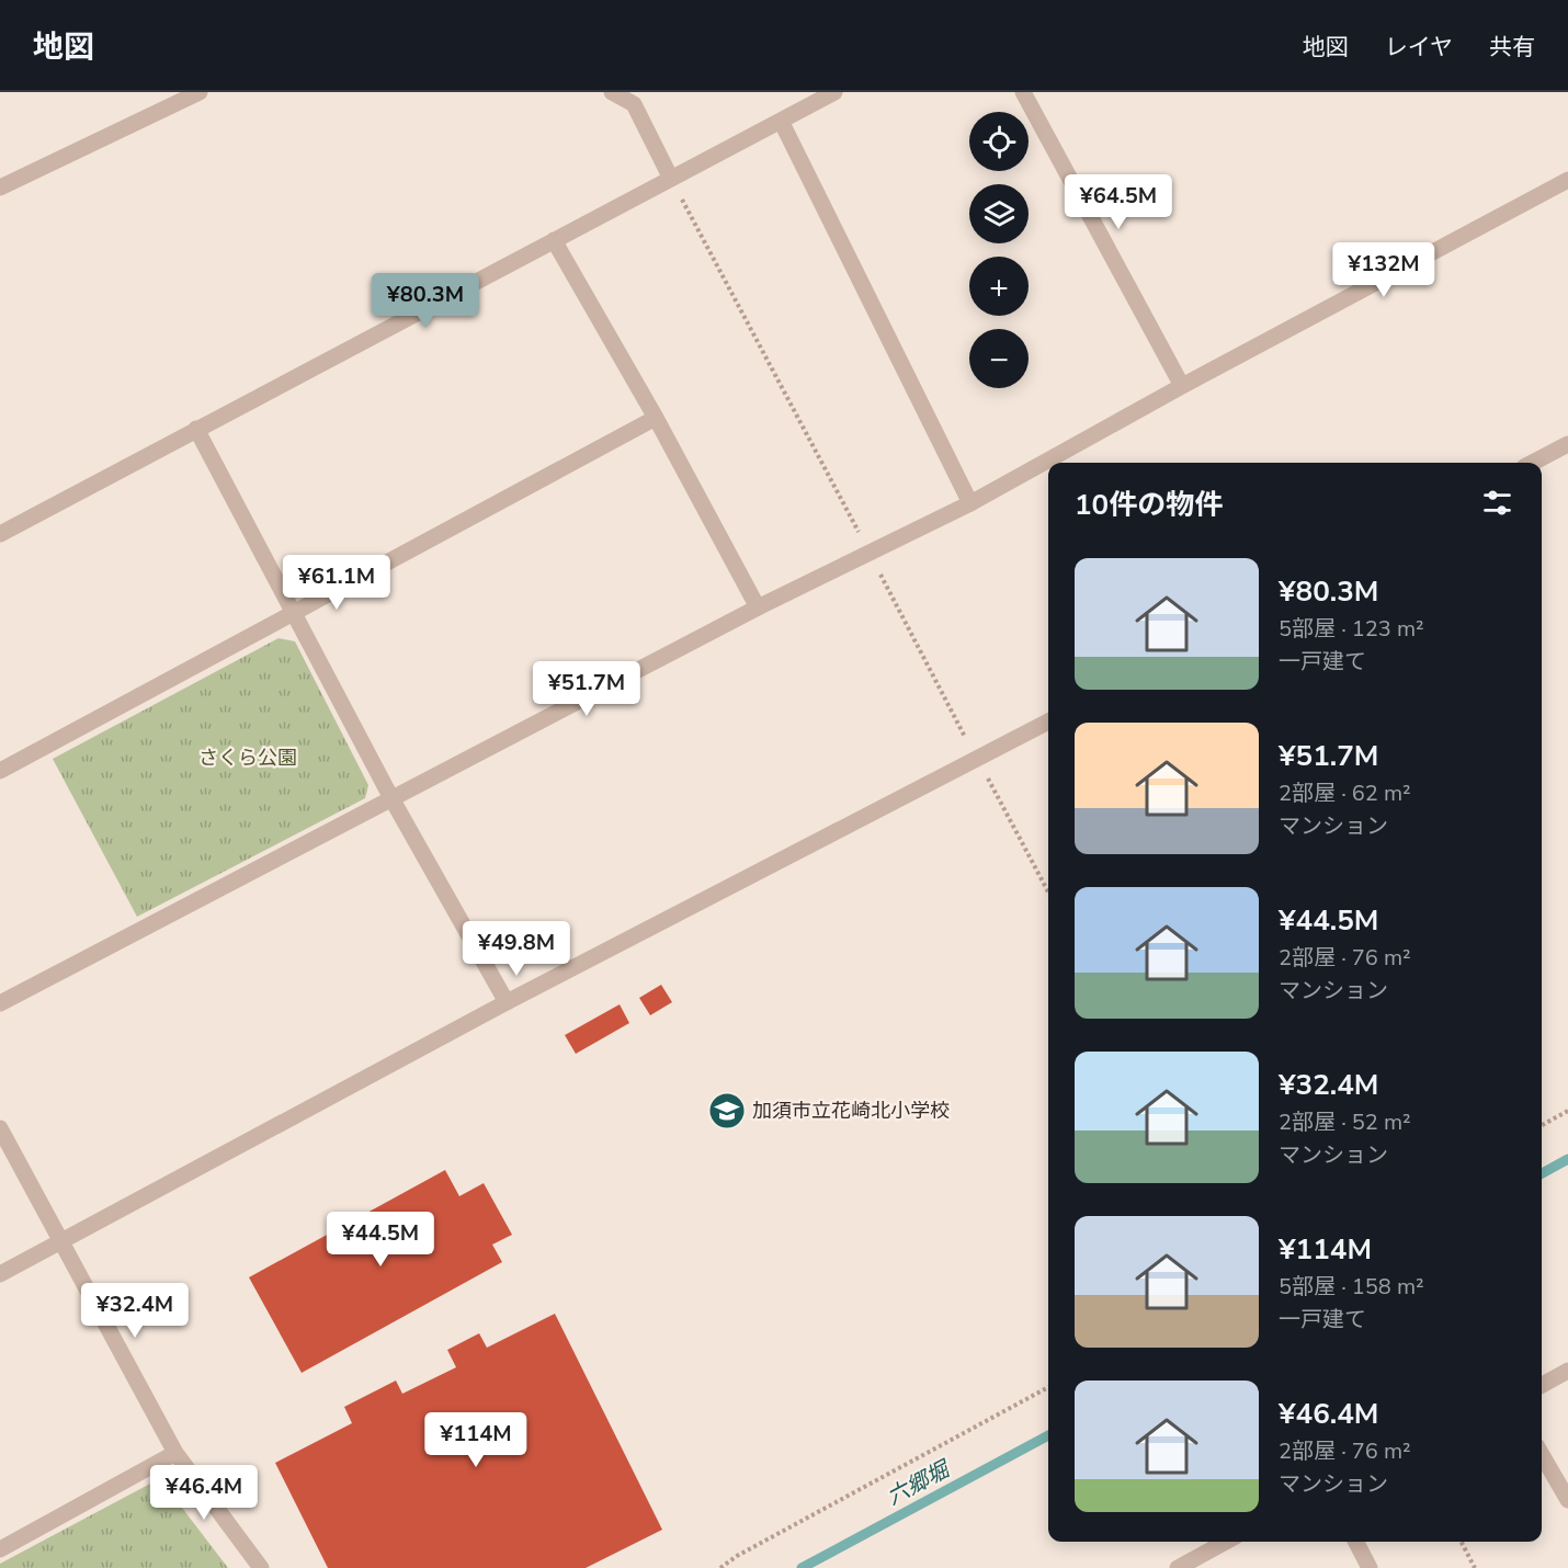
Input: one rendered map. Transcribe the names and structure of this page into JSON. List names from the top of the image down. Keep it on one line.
{"water":["六郷堀"],"parks":["さくら公園"],"places":{"school or university":["加須市立花崎北小学校"]},"page":{"header":"地図","nav":["地図","レイヤ","共有"],"map_buttons":["+","−"],"price":["¥64.5M","¥132M","¥80.3M","¥61.1M","¥51.7M","¥49.8M","¥44.5M","¥32.4M","¥114M","¥46.4M"],"heading":"10件の物件","list":[{"name":"¥80.3M","note":"5部屋 · 123 m² · 一戸建て"},{"name":"¥51.7M","note":"2部屋 · 62 m² · マンション"},{"name":"¥44.5M","note":"2部屋 · 76 m² · マンション"},{"name":"¥32.4M","note":"2部屋 · 52 m² · マンション"},{"name":"¥114M","note":"5部屋 · 158 m² · 一戸建て"},{"name":"¥46.4M","note":"2部屋 · 76 m² · マンション"}]}}
